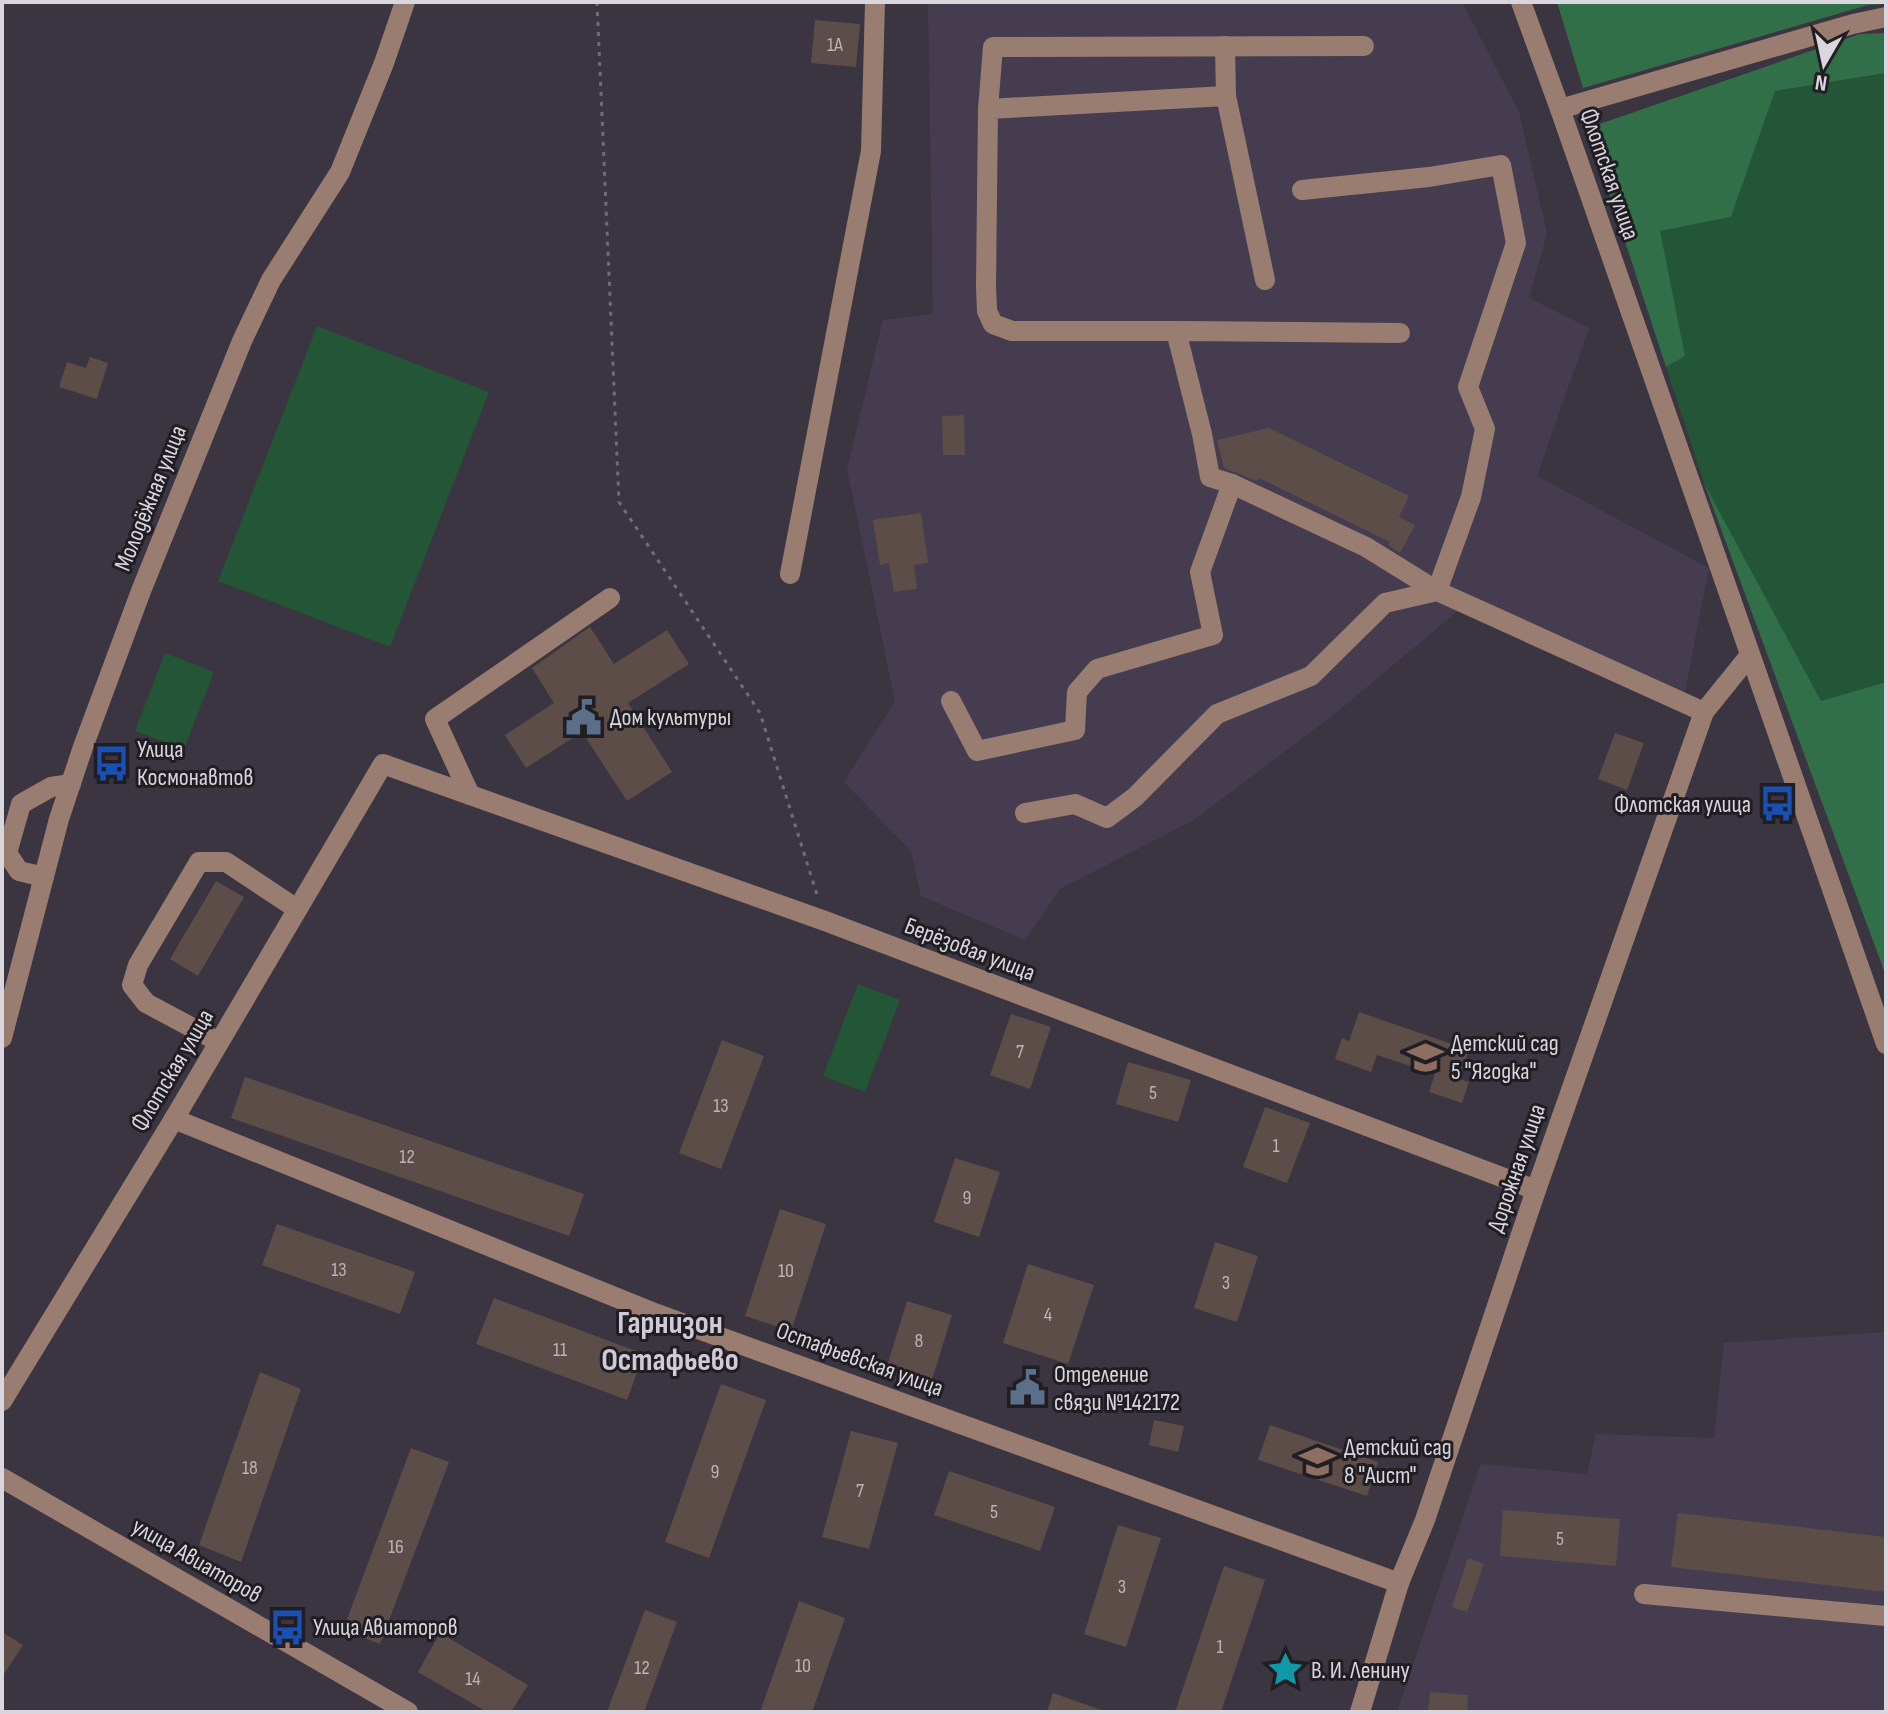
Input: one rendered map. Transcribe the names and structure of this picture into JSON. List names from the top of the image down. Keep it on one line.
{"streets":{"street":["Флотская улица","Молодёжная улица","Берёзовая улица","Дорожная улица","Остафьевская улица","улица Авиаторов"]},"crossings":[["Флотская улица","Берёзовая улица"],["Флотская улица","Дорожная улица"],["Флотская улица","Остафьевская улица"],["Берёзовая улица","Дорожная улица"],["Дорожная улица","Остафьевская улица"]],"districts":["Гарнизон Остафьево"],"places":{"public building":["Дом культуры","Отделение связи №142172"],"bus stop":["Улица Космонавтов","Флотская улица","Улица Авиаторов"],"school or university":["Детский сад 5 \"Ягодка\"","Детский сад 8 \"Аист\""],"place":["В. И. Ленину"]},"house_numbers":["1А","7","5","13","1","12","9","13","10","3","4","8","11","18","9","7","5","5","16","3","1","10","12","14"],"north":"bottom"}
